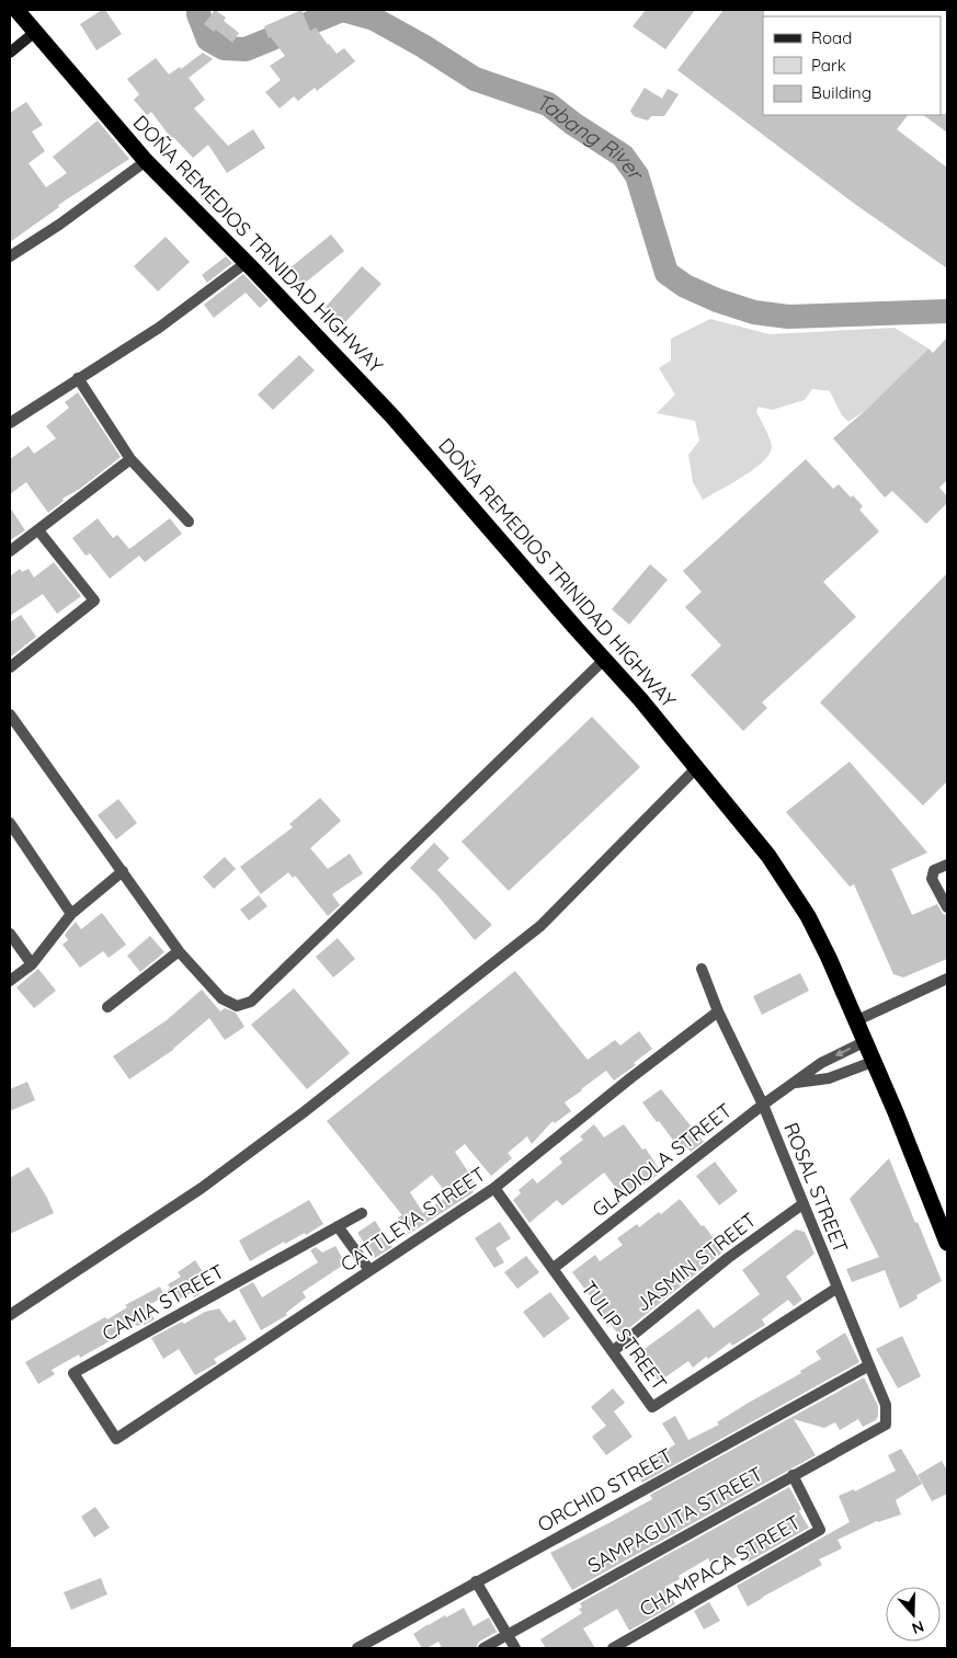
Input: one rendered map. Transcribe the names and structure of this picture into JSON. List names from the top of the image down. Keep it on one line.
{"streets":{"highway":["DOÑA REMEDIOS TRINIDAD HIGHWAY"],"street":["GLADIOLA STREET","ROSAL STREET","CATTLEYA STREET","JASMIN STREET","CAMIA STREET","TULIP STREET","ORCHID STREET","SAMPAGUITA STREET","CHAMPACA STREET"]},"crossings":[["DOÑA REMEDIOS TRINIDAD HIGHWAY","GLADIOLA STREET"],["GLADIOLA STREET","ROSAL STREET"],["GLADIOLA STREET","TULIP STREET"],["ROSAL STREET","CATTLEYA STREET"],["ROSAL STREET","JASMIN STREET"],["ROSAL STREET","TULIP STREET"],["ROSAL STREET","ORCHID STREET"],["ROSAL STREET","SAMPAGUITA STREET"],["CATTLEYA STREET","CAMIA STREET"],["CATTLEYA STREET","TULIP STREET"],["JASMIN STREET","TULIP STREET"],["SAMPAGUITA STREET","CHAMPACA STREET"]],"water":["Tabang River"],"legend":["Road","Park","Building"],"north":"bottom"}
